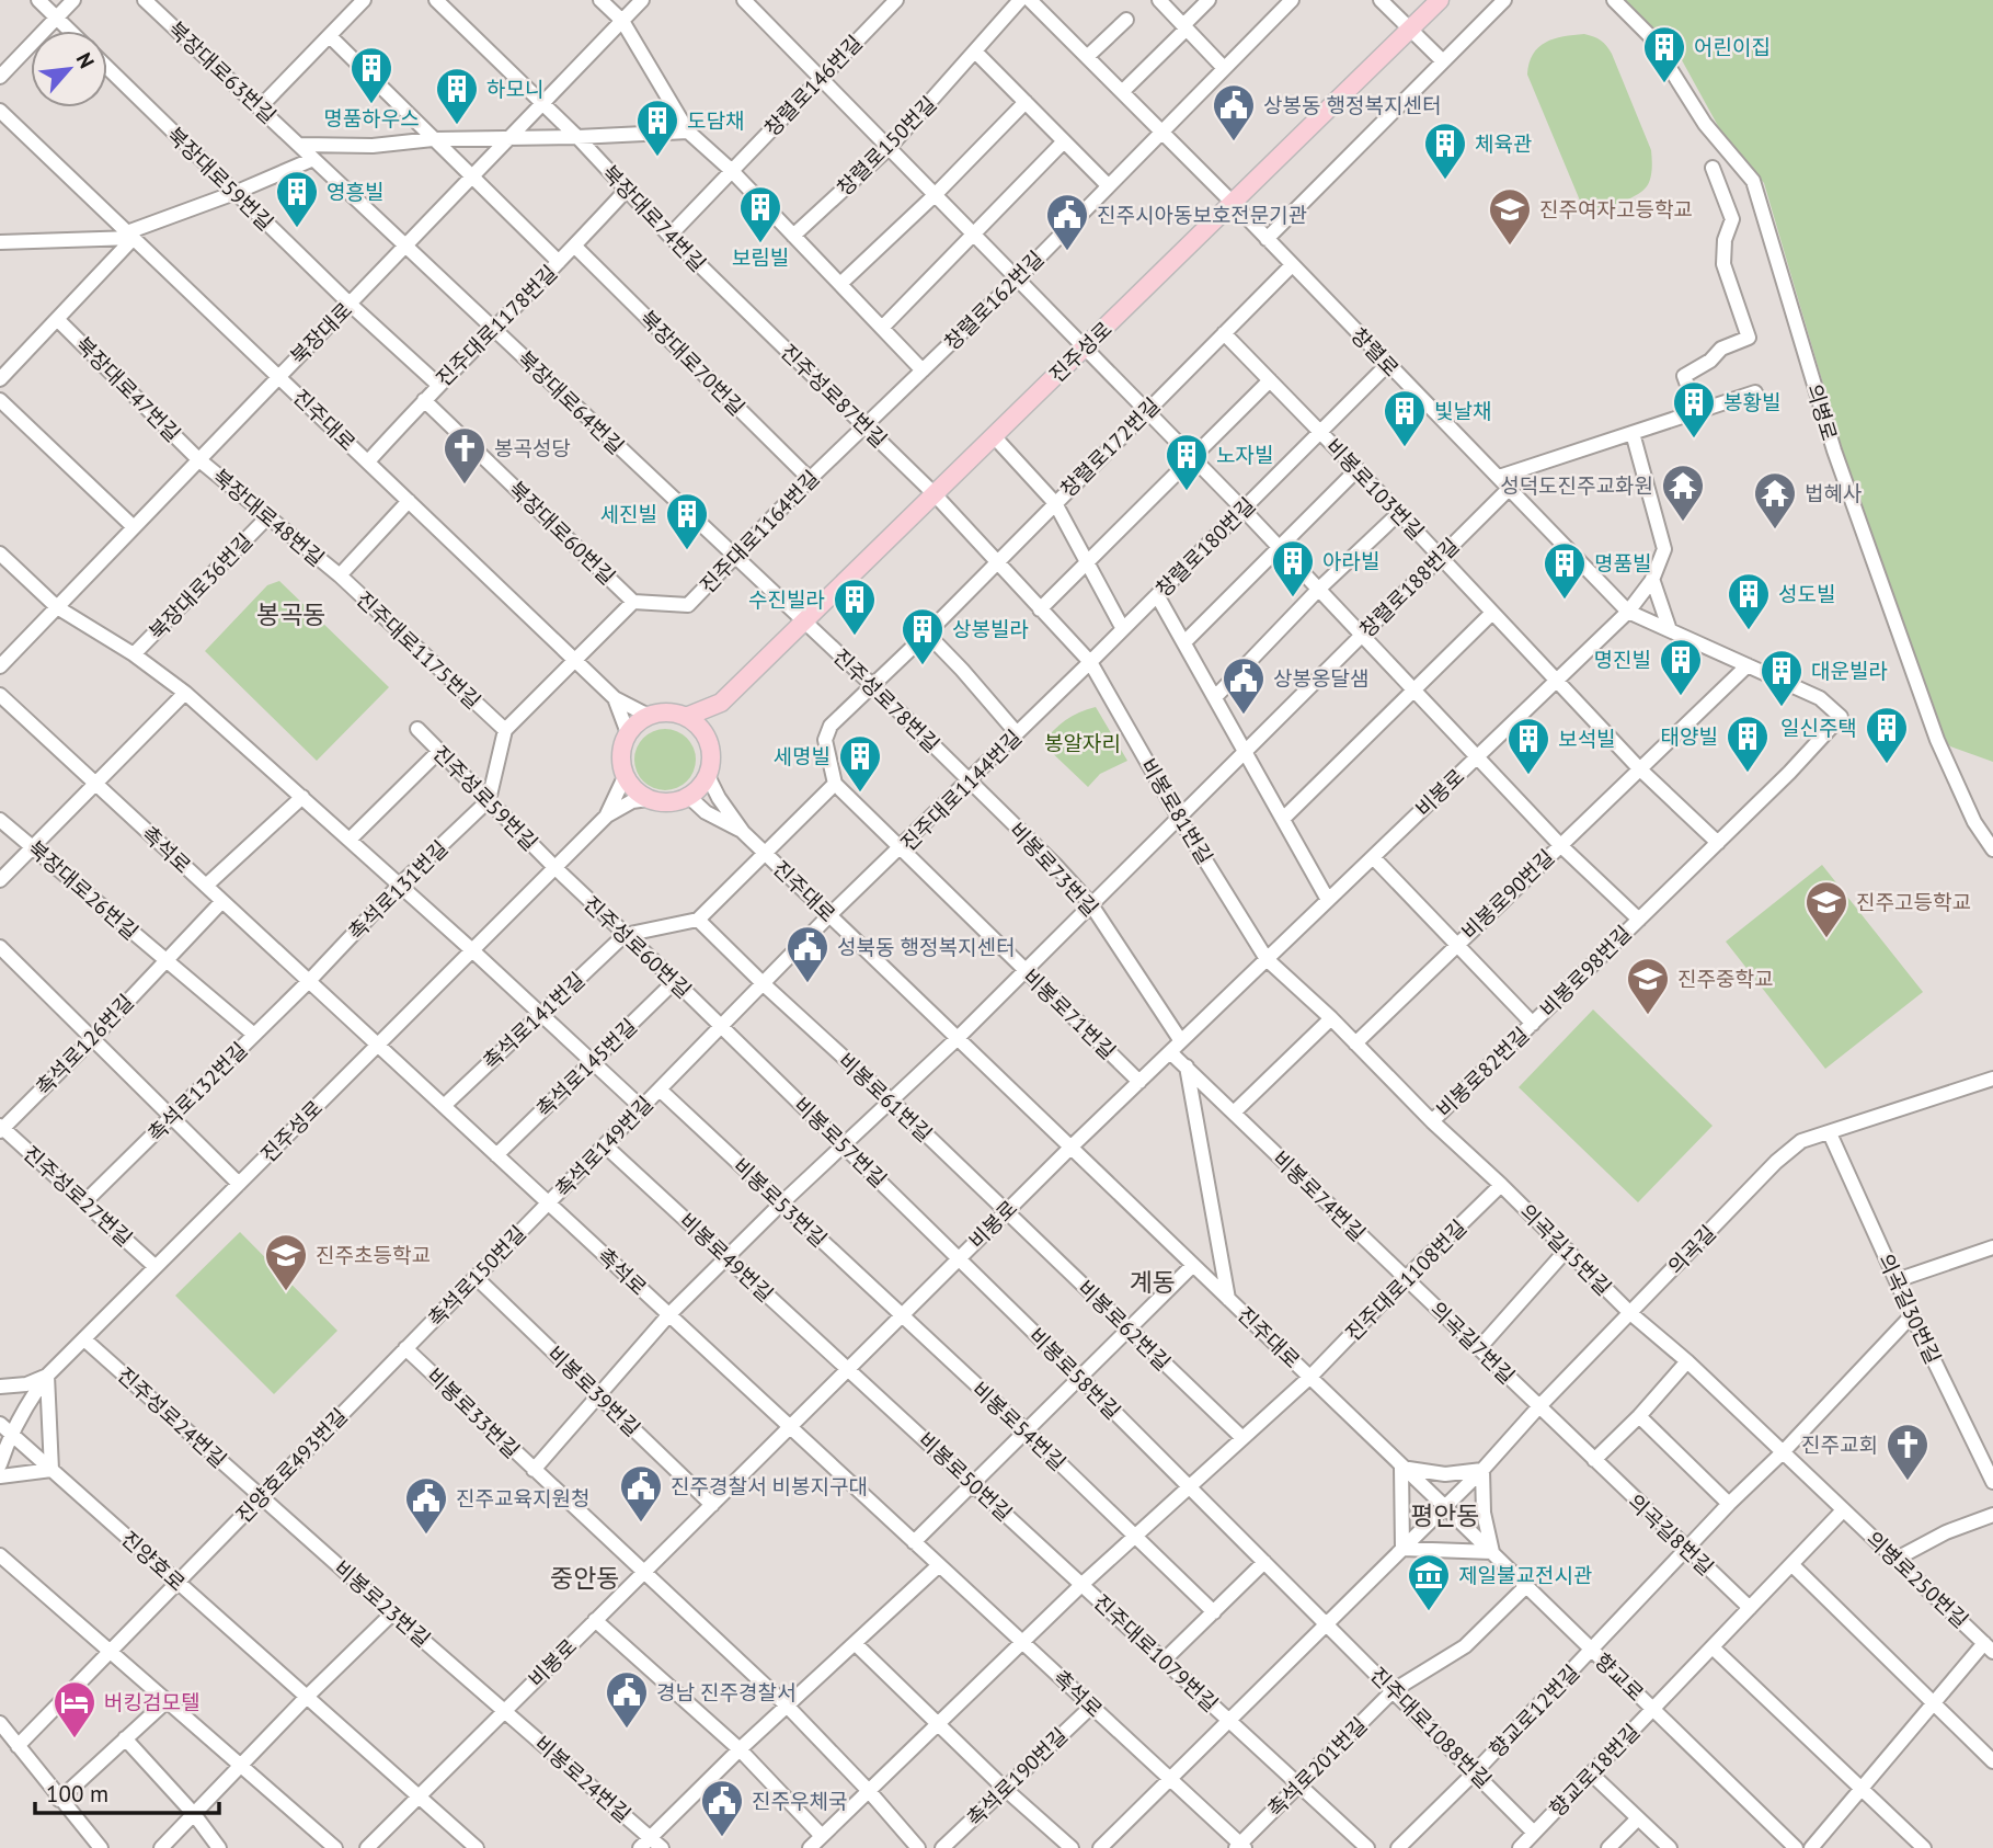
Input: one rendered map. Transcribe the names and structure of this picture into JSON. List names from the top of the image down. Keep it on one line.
{"streets":{"main road":["진주성로"],"street":["북장대로63번길","창렬로146번길","창렬로150번길","북장대로59번길","북장대로74번길","창렬로162번길","진주대로1178번길","북장대로","창렬로","북장대로70번길","북장대로47번길","진주성로87번길","북장대로64번길","의병로","진주대로","창렬로172번길","비봉로103번길","북장대로48번길","진주대로1164번길","북장대로60번길","창렬로180번길","북장대로36번길","창렬로188번길","진주대로1175번길","진주성로78번길","진주대로1144번길","비봉로","진주성로59번길","비봉로81번길","촉석로","비봉로73번길","북장대로26번길","촉석로131번길","비봉로90번길","진주성로60번길","비봉로98번길","비봉로71번길","촉석로141번길","촉석로126번길","촉석로145번길","비봉로82번길","촉석로132번길","비봉로61번길","비봉로57번길","촉석로149번길","진주성로27번길","비봉로74번길","비봉로53번길","의곡길15번길","의곡길","비봉로49번길","촉석로150번길","진주대로1108번길","의곡길30번길","비봉로62번길","의곡길7번길","비봉로58번길","비봉로39번길","비봉로33번길","진주성로24번길","비봉로54번길","진양호로493번길","비봉로50번길","의곡길8번길","진양호로","의병로250번길","비봉로23번길","진주대로1079번길","향교로","향교로12번길","진주대로1088번길","촉석로201번길","향교로18번길","촉석로190번길","비봉로24번길"]},"crossings":[["북장대로63번길","북장대로"],["북장대로63번길","북장대로64번길"],["창렬로146번길","북장대로74번길"],["창렬로146번길","비봉로98번길"],["창렬로150번길","비봉로98번길"],["북장대로59번길","북장대로"],["북장대로74번길","진주대로1178번길"],["북장대로74번길","북장대로"],["북장대로74번길","진주성로87번길"],["창렬로162번길","창렬로"],["창렬로162번길","진주성로87번길"],["창렬로162번길","진주대로1164번길"],["창렬로162번길","비봉로98번길"],["진주대로1178번길","북장대로70번길"],["진주대로1178번길","북장대로64번길"],["진주대로1178번길","진주대로"],["진주대로1178번길","북장대로60번길"],["북장대로","북장대로47번길"],["북장대로","북장대로64번길"],["북장대로","진주대로"],["북장대로","북장대로48번길"],["북장대로","북장대로36번길"],["진주성로","창렬로"],["진주성로","진주성로87번길"],["진주성로","북장대로64번길"],["진주성로","진주성로78번길"],["진주성로","진주성로59번길"],["진주성로","촉석로"],["진주성로","진주성로60번길"],["진주성로","비봉로98번길"],["진주성로","진주성로27번길"],["진주성로","진주성로24번길"],["진주성로","진양호로"],["창렬로","창렬로172번길"],["창렬로","비봉로103번길"],["창렬로","창렬로180번길"],["창렬로","창렬로188번길"],["창렬로","비봉로"],["창렬로","비봉로98번길"],["북장대로70번길","진주대로1164번길"],["북장대로47번길","북장대로48번길"],["진주성로87번길","창렬로172번길"],["진주성로87번길","진주대로1164번길"],["진주성로87번길","비봉로81번길"],["북장대로64번길","진주대로1164번길"],["북장대로64번길","진주성로78번길"],["진주대로","창렬로188번길"],["진주대로","진주대로1175번길"],["진주대로","진주대로1144번길"],["진주대로","비봉로"],["진주대로","의곡길"],["진주대로","진주대로1108번길"],["진주대로","향교로"],["창렬로172번길","진주성로78번길"],["창렬로172번길","비봉로81번길"],["창렬로172번길","비봉로98번길"],["창렬로172번길","비봉로71번길"],["비봉로103번길","창렬로180번길"],["비봉로103번길","창렬로188번길"],["비봉로103번길","비봉로"],["비봉로103번길","비봉로98번길"],["북장대로48번길","북장대로36번길"],["북장대로48번길","진주대로1175번길"],["진주대로1164번길","북장대로60번길"],["창렬로180번길","진주대로1144번길"],["창렬로180번길","비봉로81번길"],["창렬로180번길","비봉로98번길"],["창렬로188번길","비봉로81번길"],["창렬로188번길","촉석로"],["창렬로188번길","비봉로73번길"],["창렬로188번길","비봉로98번길"],["창렬로188번길","비봉로71번길"],["창렬로188번길","비봉로61번길"],["창렬로188번길","비봉로57번길"],["창렬로188번길","비봉로53번길"],["창렬로188번길","비봉로49번길"],["창렬로188번길","비봉로39번길"],["창렬로188번길","비봉로33번길"],["진주성로78번길","진주대로1144번길"],["진주성로78번길","비봉로73번길"],["진주대로1144번길","비봉로81번길"],["진주대로1144번길","비봉로73번길"],["진주대로1144번길","비봉로71번길"],["진주대로1144번길","비봉로61번길"],["진주대로1144번길","촉석로149번길"],["비봉로","비봉로81번길"],["비봉로","촉석로"],["비봉로","비봉로73번길"],["비봉로","비봉로90번길"],["비봉로","비봉로98번길"],["비봉로","비봉로71번길"],["비봉로","비봉로82번길"],["비봉로","비봉로61번길"],["비봉로","비봉로57번길"],["비봉로","비봉로74번길"],["비봉로","비봉로53번길"],["비봉로","비봉로49번길"],["비봉로","비봉로62번길"],["비봉로","비봉로58번길"],["비봉로","비봉로39번길"],["비봉로","비봉로33번길"],["비봉로","비봉로54번길"],["비봉로","비봉로50번길"],["비봉로","진양호로"],["비봉로","비봉로23번길"],["비봉로","비봉로24번길"],["진주성로59번길","촉석로131번길"],["진주성로59번길","진주성로60번길"],["비봉로81번길","비봉로82번길"],["촉석로","촉석로131번길"],["촉석로","촉석로141번길"],["촉석로","촉석로126번길"],["촉석로","촉석로145번길"],["촉석로","촉석로132번길"],["촉석로","촉석로149번길"],["촉석로","촉석로150번길"],["촉석로","진주대로1108번길"],["촉석로","촉석로201번길"],["촉석로","촉석로190번길"],["북장대로26번길","촉석로126번길"],["촉석로131번길","촉석로132번길"],["비봉로90번길","비봉로98번길"],["비봉로90번길","비봉로82번길"],["진주성로60번길","촉석로141번길"],["진주성로60번길","촉석로145번길"],["진주성로60번길","비봉로57번길"],["진주성로60번길","촉석로149번길"],["비봉로98번길","비봉로82번길"],["촉석로126번길","진주성로27번길"],["비봉로82번길","의곡길15번길"],["비봉로82번길","진주대로1108번길"],["촉석로132번길","진주성로27번길"],["비봉로61번길","촉석로149번길"],["비봉로61번길","비봉로62번길"],["비봉로57번길","촉석로149번길"],["비봉로57번길","비봉로58번길"],["촉석로149번길","비봉로53번길"],["촉석로149번길","비봉로49번길"],["촉석로149번길","촉석로150번길"],["비봉로74번길","진주대로1108번길"],["비봉로74번길","의곡길7번길"],["비봉로53번길","비봉로54번길"],["의곡길15번길","의곡길"],["의곡길15번길","진주대로1108번길"],["의곡길15번길","의병로250번길"],["의곡길15번길","향교로12번길"],["의곡길","의곡길30번길"],["의곡길","의곡길7번길"],["의곡길","의곡길8번길"],["의곡길","향교로"],["비봉로49번길","비봉로50번길"],["촉석로150번길","비봉로39번길"],["촉석로150번길","비봉로33번길"],["촉석로150번길","진양호로493번길"],["진주대로1108번길","비봉로62번길"],["진주대로1108번길","의곡길7번길"],["진주대로1108번길","비봉로58번길"],["진주대로1108번길","비봉로33번길"],["진주대로1108번길","비봉로54번길"],["진주대로1108번길","비봉로50번길"],["진주대로1108번길","진주대로1079번길"],["의곡길30번길","향교로12번길"],["의곡길7번길","의곡길8번길"],["비봉로58번길","진주대로1088번길"],["비봉로33번길","진양호로493번길"],["진주성로24번길","진양호로493번길"],["진주성로24번길","비봉로23번길"],["진양호로493번길","진양호로"],["진양호로493번길","비봉로23번길"],["비봉로50번길","진주대로1079번길"],["의곡길8번길","향교로12번길"],["의곡길8번길","향교로18번길"],["의병로250번길","향교로12번길"],["의병로250번길","향교로18번길"],["비봉로23번길","비봉로24번길"],["진주대로1079번길","촉석로201번길"],["향교로","향교로12번길"],["향교로","촉석로201번길"],["향교로","향교로18번길"],["향교로12번길","진주대로1088번길"],["진주대로1088번길","촉석로201번길"],["진주대로1088번길","향교로18번길"]],"districts":["봉곡동","계동","평안동","중안동"],"parks":["봉알자리"],"places":{"building":["어린이집","명품하우스","하모니","도담채","체육관","영흥빌","보림빌","봉황빌","빛날채","노자빌","세진빌","아라빌","명품빌","성도빌","수진빌라","상봉빌라","명진빌","대운빌라","일신주택","태양빌","보석빌","세명빌"],"public building":["상봉동 행정복지센터","진주시아동보호전문기관","상봉옹달샘","성북동 행정복지센터","진주경찰서 비봉지구대","진주교육지원청","경남 진주경찰서","진주우체국"],"school or university":["진주여자고등학교","진주고등학교","진주중학교","진주초등학교"],"church":["봉곡성당","진주교회"],"temple":["성덕도진주교화원","법혜사"],"museum":["제일불교전시관"],"hotel":["버킹검모텔"]},"scale_bar":"100 m","north":"top right"}
